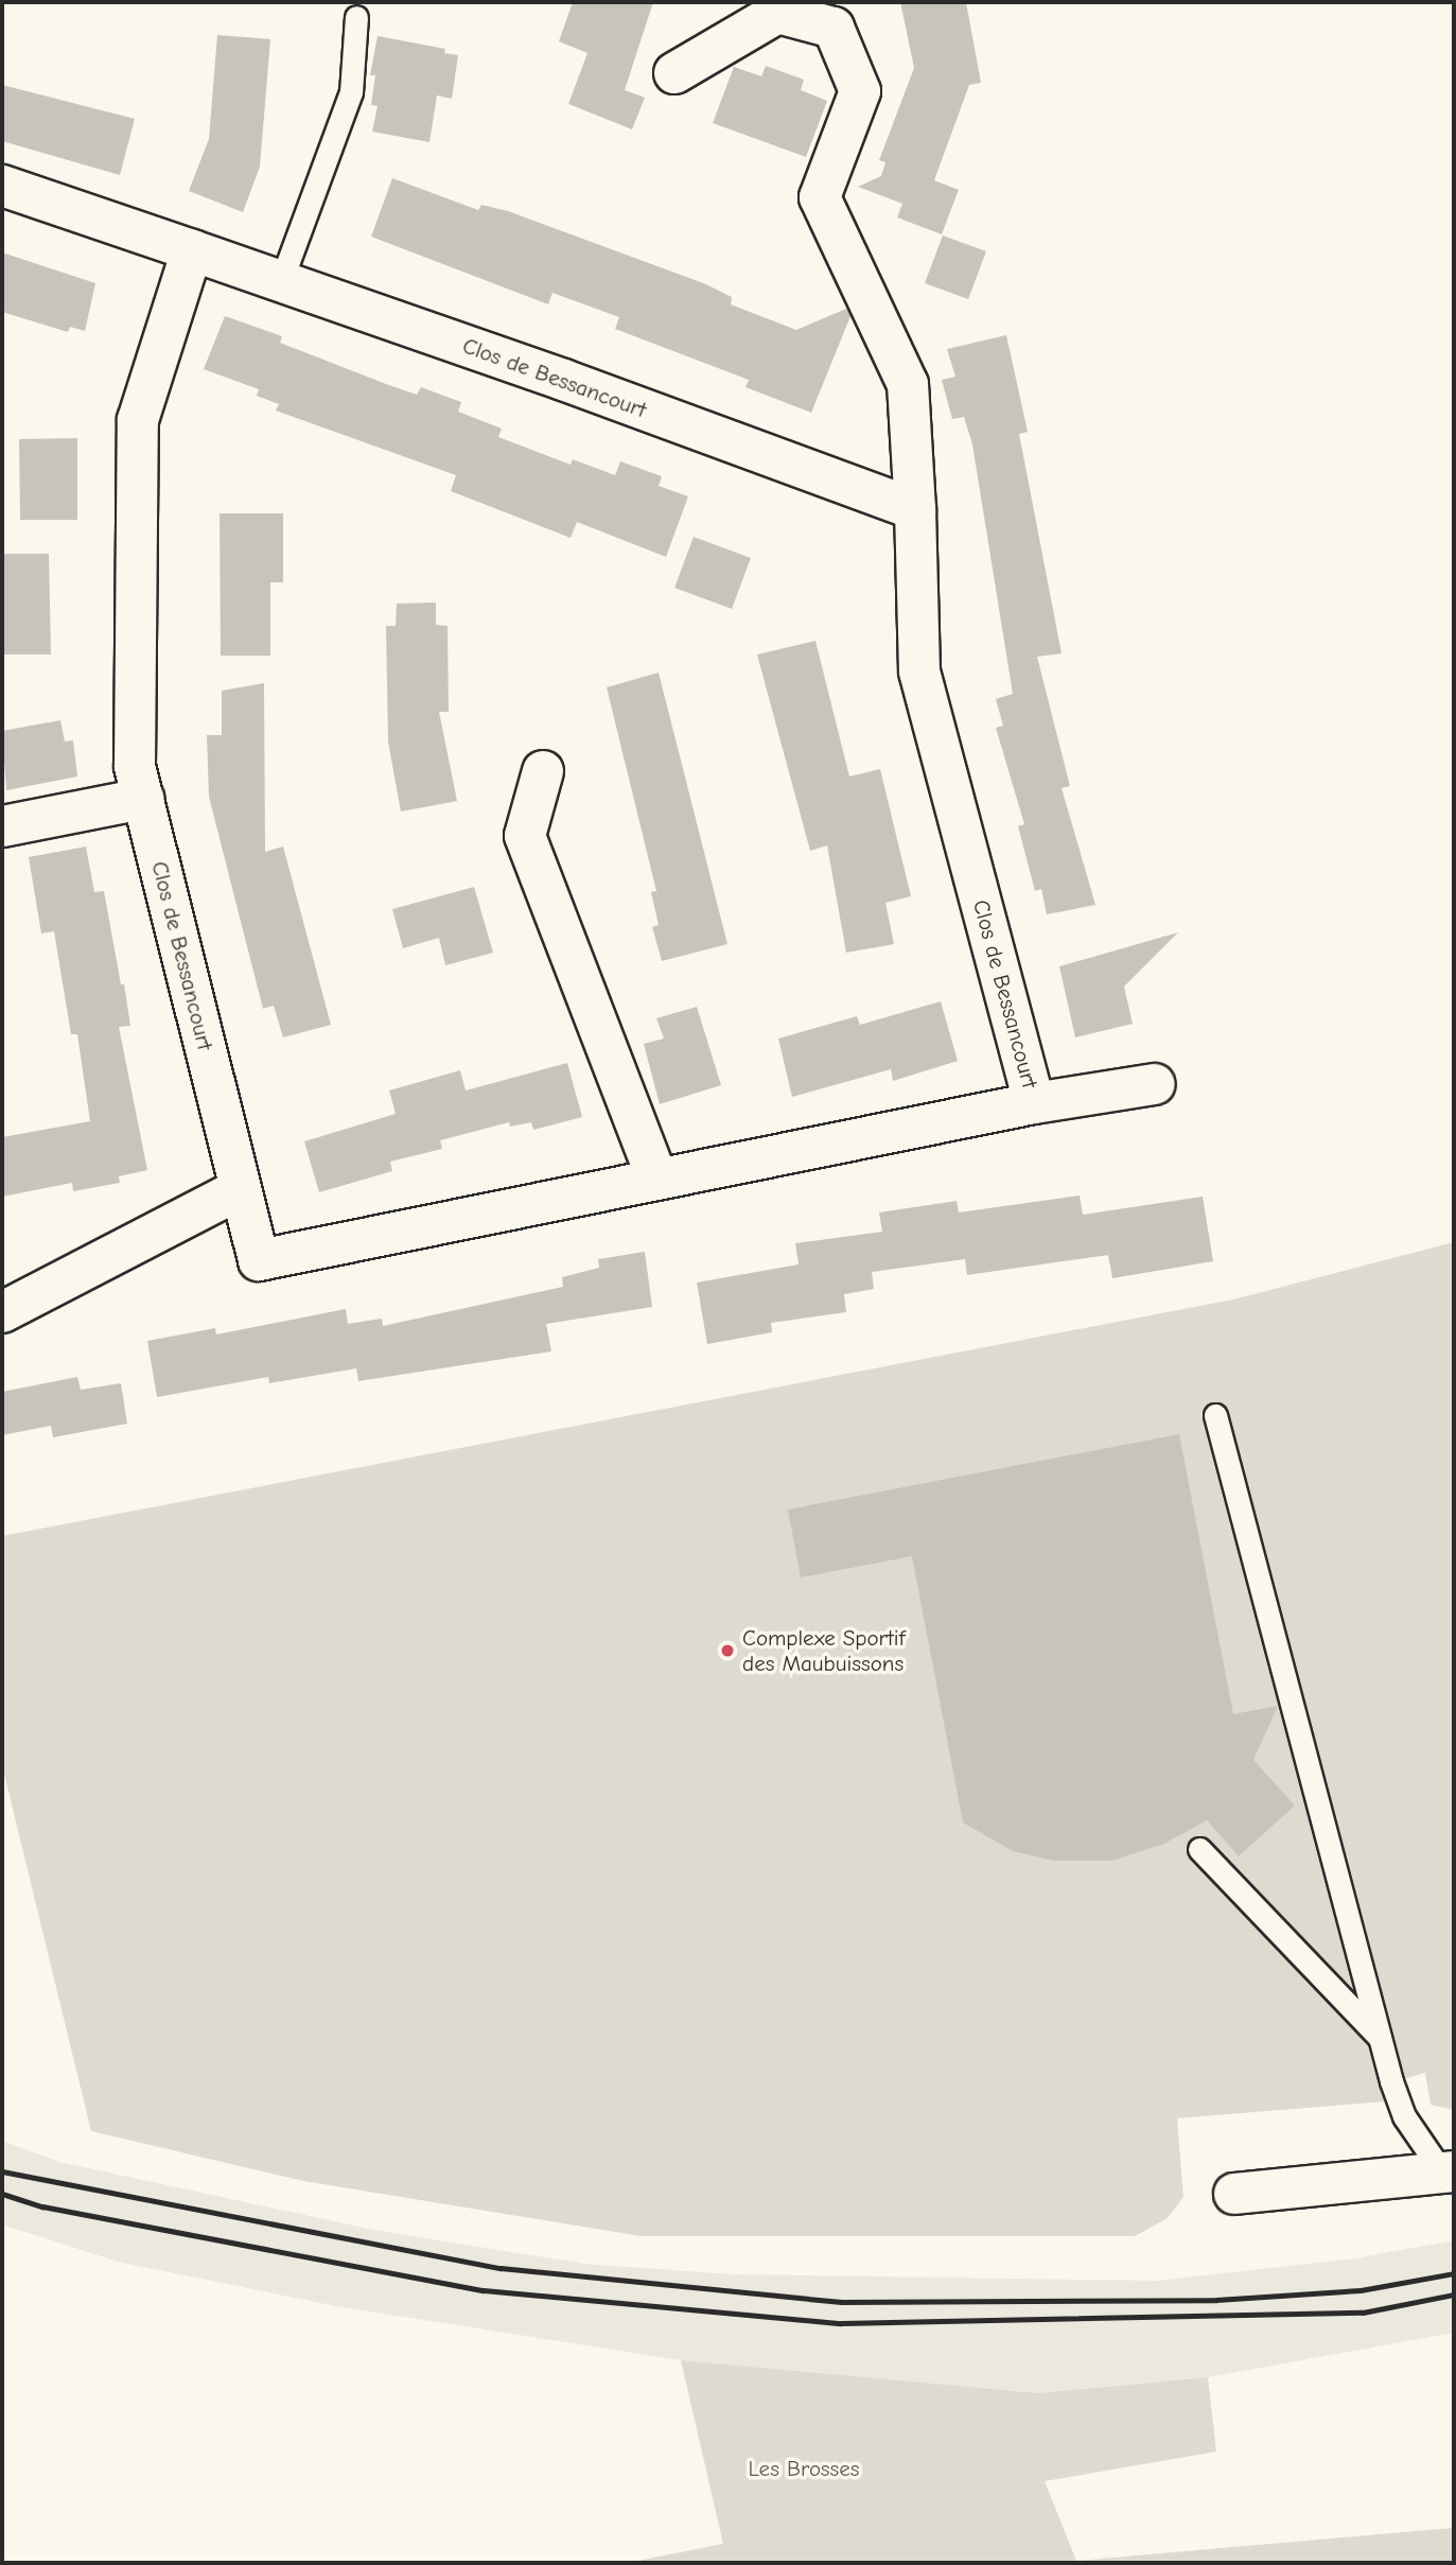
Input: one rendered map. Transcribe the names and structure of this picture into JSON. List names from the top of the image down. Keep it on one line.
{"streets":{"street":["Clos de Bessancourt"]},"parks":["Les Brosses"],"places":["Complexe Sportif des Maubuissons"]}
